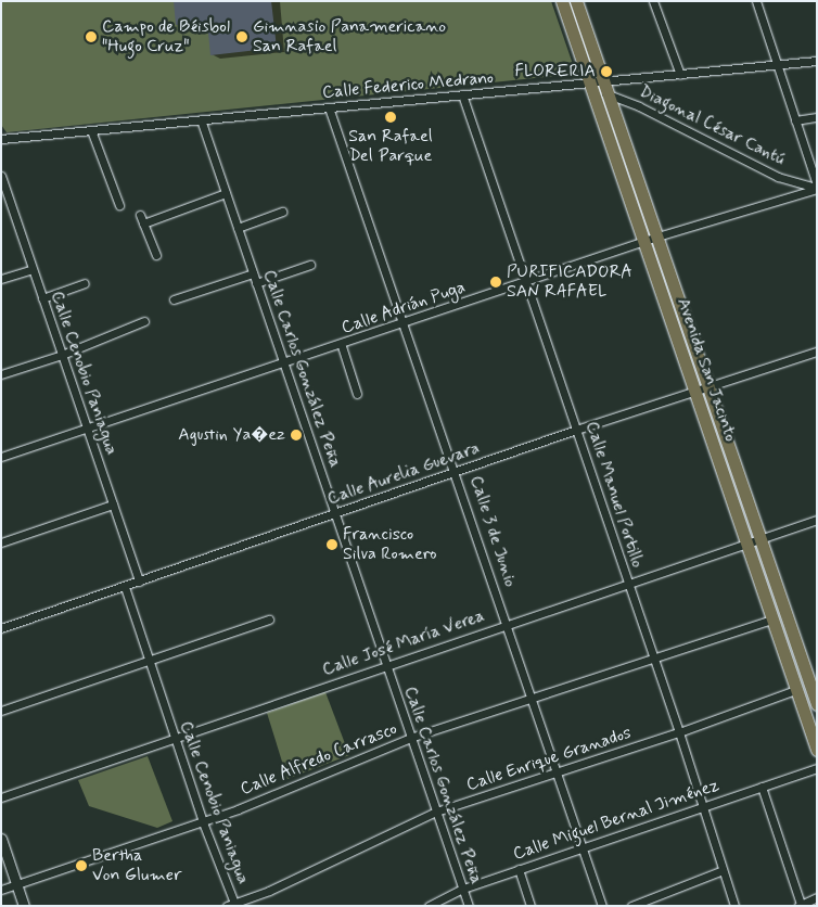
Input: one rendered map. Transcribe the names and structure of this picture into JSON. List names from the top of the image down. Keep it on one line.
{"streets":{"main road":["Avenida San Jacinto"],"street":["Calle Federico Medrano","Diagonal César Cantú","Calle Adrián Puga","Calle Carlos González Peña","Calle Cenobio Paniagua","Calle Aurelia Guevara","Calle Manuel Portillo","Calle 3 de Junio","Calle José María Verea","Calle Alfredo Carrasco","Calle Enrique Granados","Calle Miguel Bernal Jiménez"]},"crossings":[["Calle Federico Medrano","Diagonal César Cantú"],["Calle Federico Medrano","Calle Carlos González Peña"],["Calle Federico Medrano","Avenida San Jacinto"],["Calle Federico Medrano","Calle Manuel Portillo"],["Calle Federico Medrano","Calle 3 de Junio"],["Diagonal César Cantú","Calle Adrián Puga"],["Diagonal César Cantú","Avenida San Jacinto"],["Calle Adrián Puga","Calle Carlos González Peña"],["Calle Adrián Puga","Avenida San Jacinto"],["Calle Adrián Puga","Calle Cenobio Paniagua"],["Calle Adrián Puga","Calle Manuel Portillo"],["Calle Adrián Puga","Calle 3 de Junio"],["Calle Carlos González Peña","Calle Aurelia Guevara"],["Calle Carlos González Peña","Calle José María Verea"],["Calle Carlos González Peña","Calle Alfredo Carrasco"],["Calle Carlos González Peña","Calle Enrique Granados"],["Calle Carlos González Peña","Calle Miguel Bernal Jiménez"],["Avenida San Jacinto","Calle Aurelia Guevara"],["Avenida San Jacinto","Calle José María Verea"],["Avenida San Jacinto","Calle Alfredo Carrasco"],["Avenida San Jacinto","Calle Enrique Granados"],["Calle Cenobio Paniagua","Calle Aurelia Guevara"],["Calle Cenobio Paniagua","Calle José María Verea"],["Calle Cenobio Paniagua","Calle Alfredo Carrasco"],["Calle Cenobio Paniagua","Calle Enrique Granados"],["Calle Aurelia Guevara","Calle Manuel Portillo"],["Calle Aurelia Guevara","Calle 3 de Junio"],["Calle Manuel Portillo","Calle José María Verea"],["Calle Manuel Portillo","Calle Alfredo Carrasco"],["Calle Manuel Portillo","Calle Enrique Granados"],["Calle Manuel Portillo","Calle Miguel Bernal Jiménez"],["Calle 3 de Junio","Calle José María Verea"],["Calle 3 de Junio","Calle Alfredo Carrasco"],["Calle 3 de Junio","Calle Enrique Granados"],["Calle 3 de Junio","Calle Miguel Bernal Jiménez"]],"places":["Campo de Béisbol \"Hugo Cruz\"","Gimnasio Panamericano San Rafael","FLORERIA","San Rafael Del Parque","PURIFICADORA SAN RAFAEL","Agustin Ya�ez","Francisco Silva Romero","Bertha Von Glumer"]}
